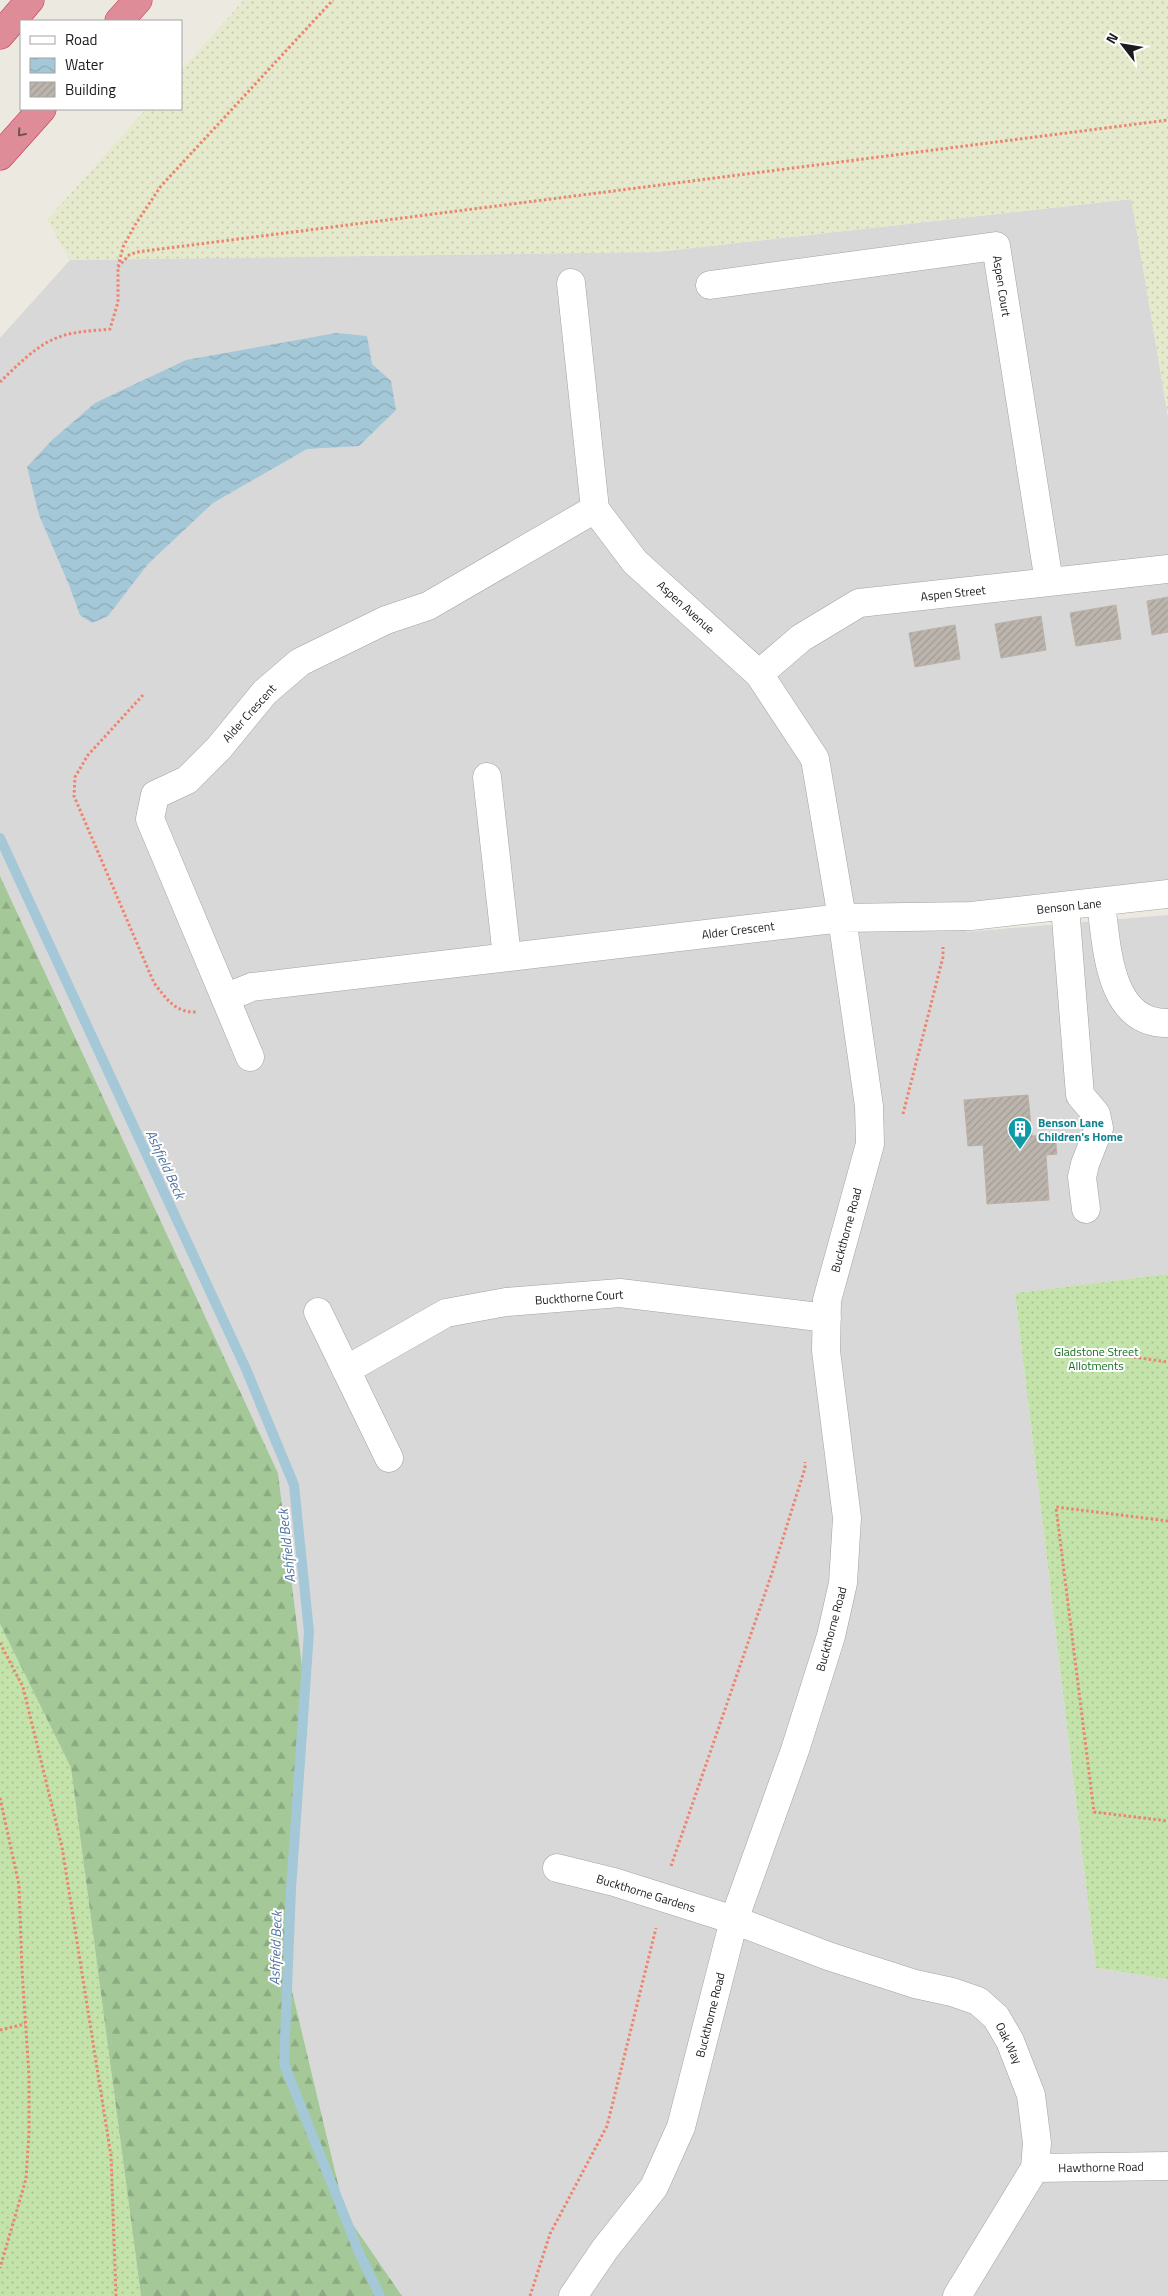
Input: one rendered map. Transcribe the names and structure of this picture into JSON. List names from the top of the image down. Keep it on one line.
{"streets":{"street":["Aspen Court","Aspen Street","Aspen Avenue","Alder Crescent","Benson Lane","Buckthorne Road","Buckthorne Court","Buckthorne Gardens","Oak Way","Hawthorne Road"]},"crossings":[["Aspen Court","Aspen Street"],["Aspen Street","Aspen Avenue"],["Aspen Avenue","Alder Crescent"],["Aspen Avenue","Buckthorne Road"],["Alder Crescent","Benson Lane"],["Alder Crescent","Buckthorne Road"],["Buckthorne Road","Buckthorne Court"],["Buckthorne Road","Buckthorne Gardens"],["Buckthorne Road","Oak Way"],["Buckthorne Gardens","Oak Way"],["Oak Way","Hawthorne Road"]],"water":["Ashfield Beck"],"parks":["Gladstone Street Allotments"],"places":{"building":["Benson Lane Children's Home"]},"legend":["Road","Water","Building"],"north":"top left"}
